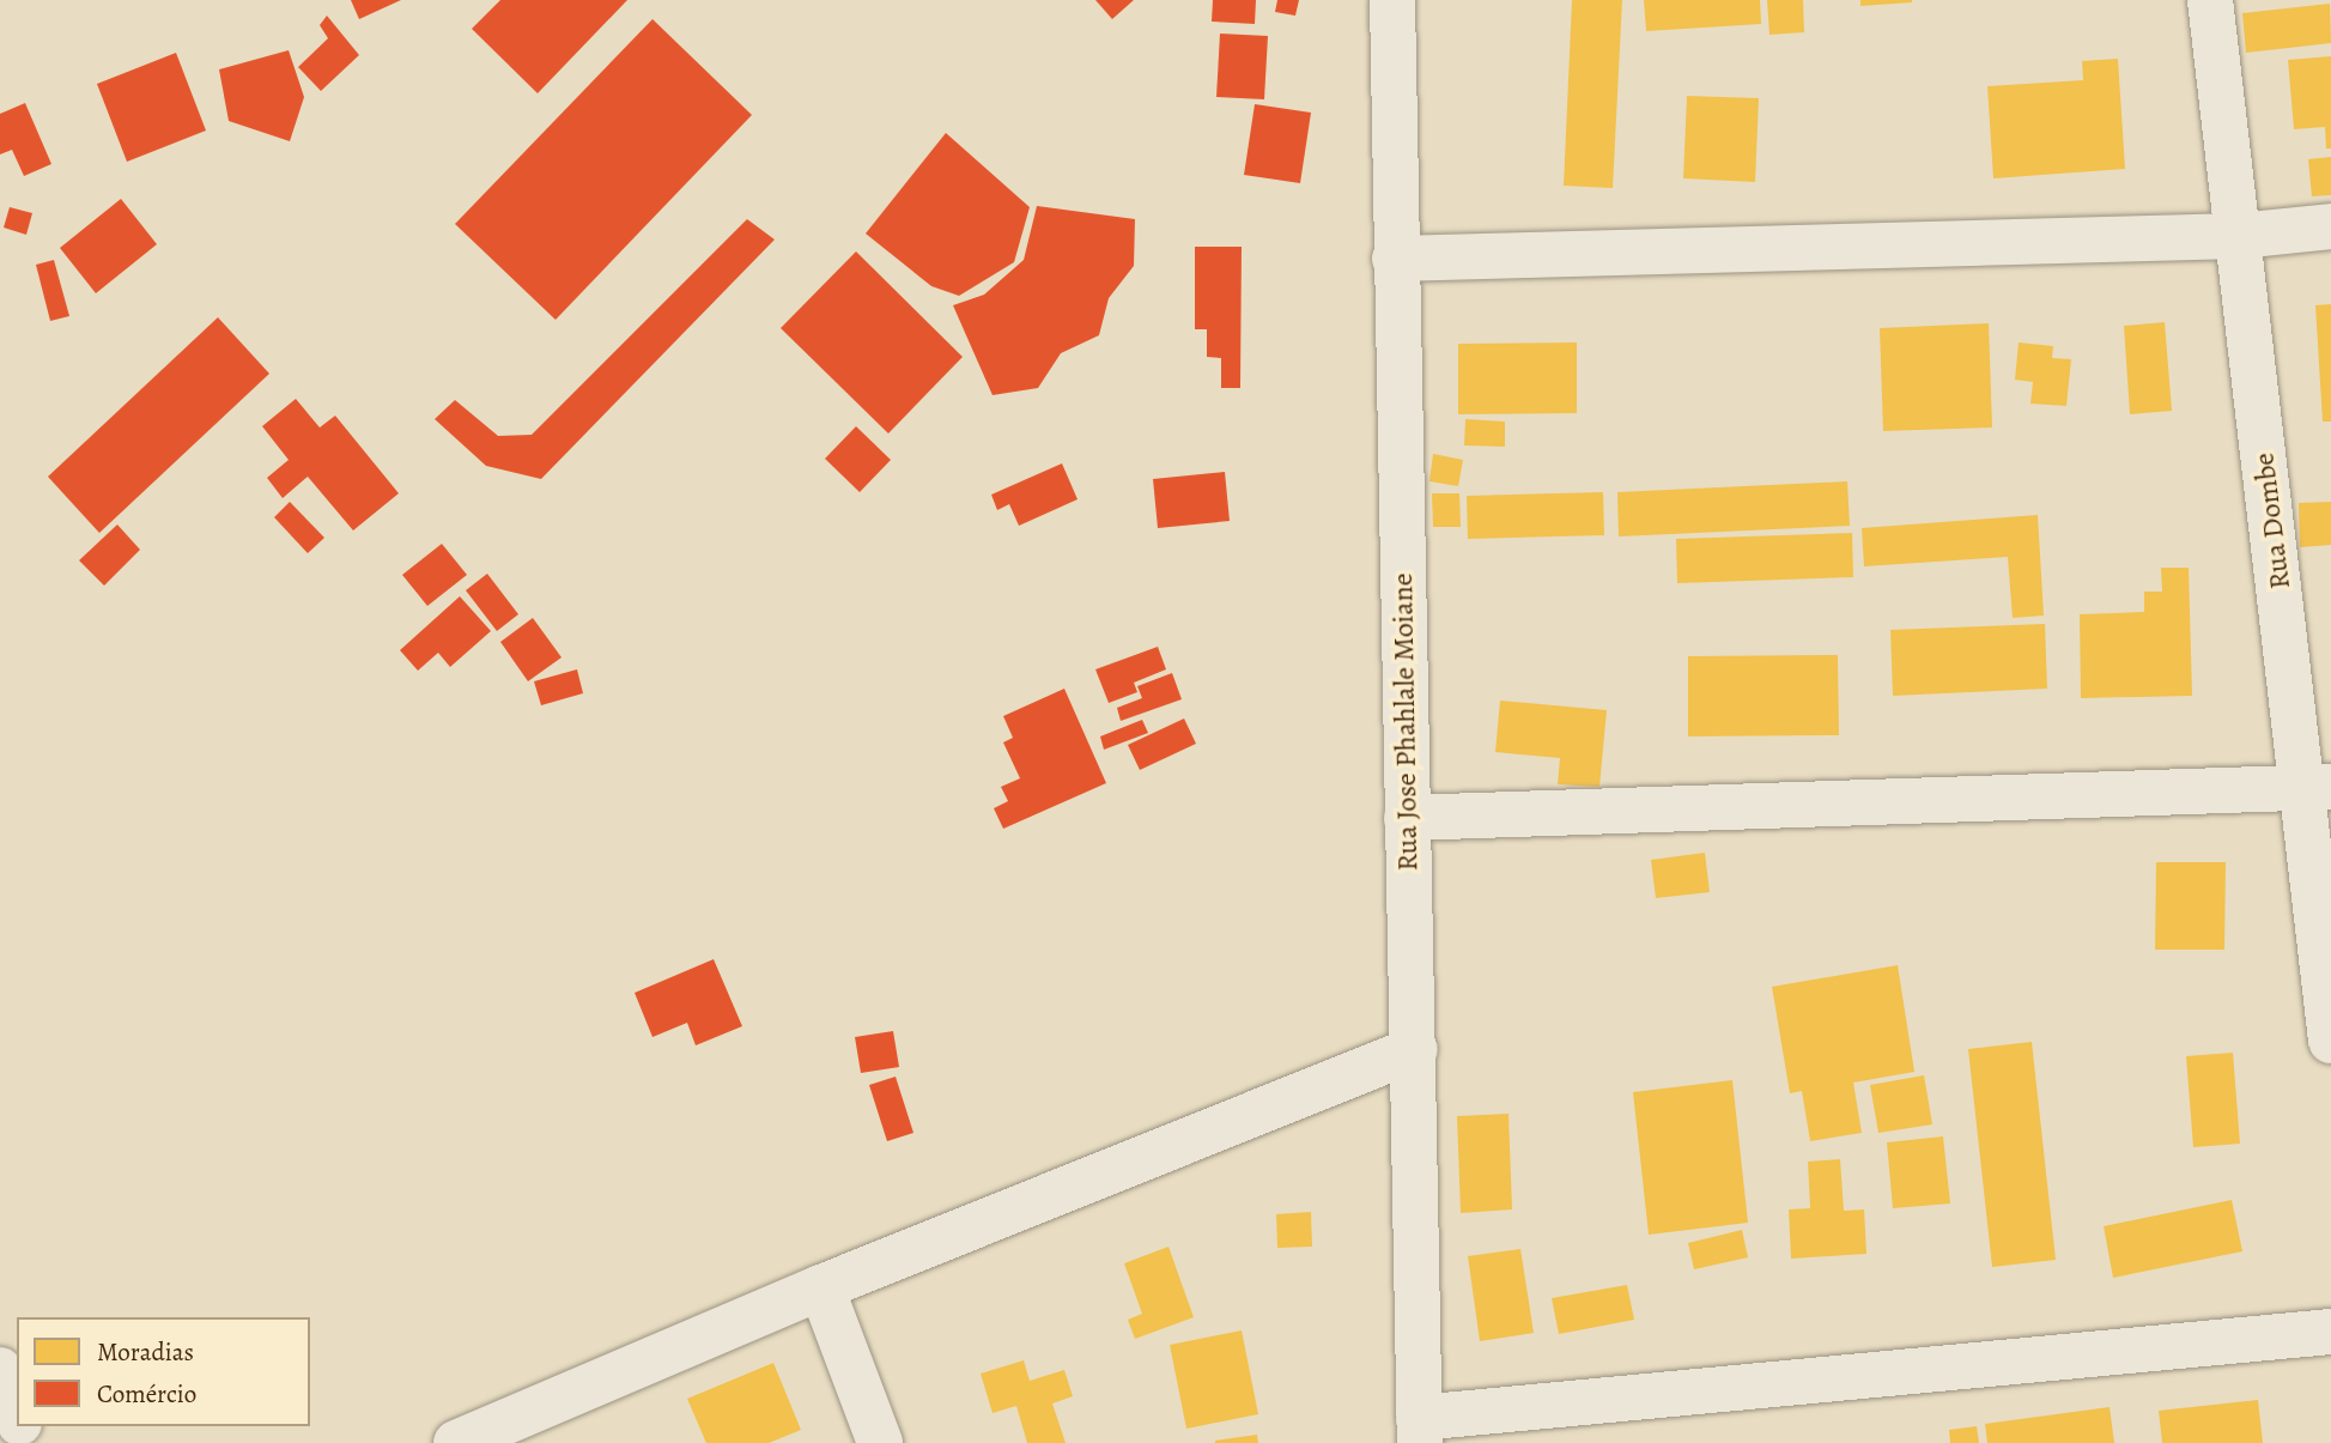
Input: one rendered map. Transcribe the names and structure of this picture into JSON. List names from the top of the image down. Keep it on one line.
{"streets":{"street":["Rua Dombe","Rua Jose Phahlale Moiane"]},"legend":["Moradias","Comércio"]}
